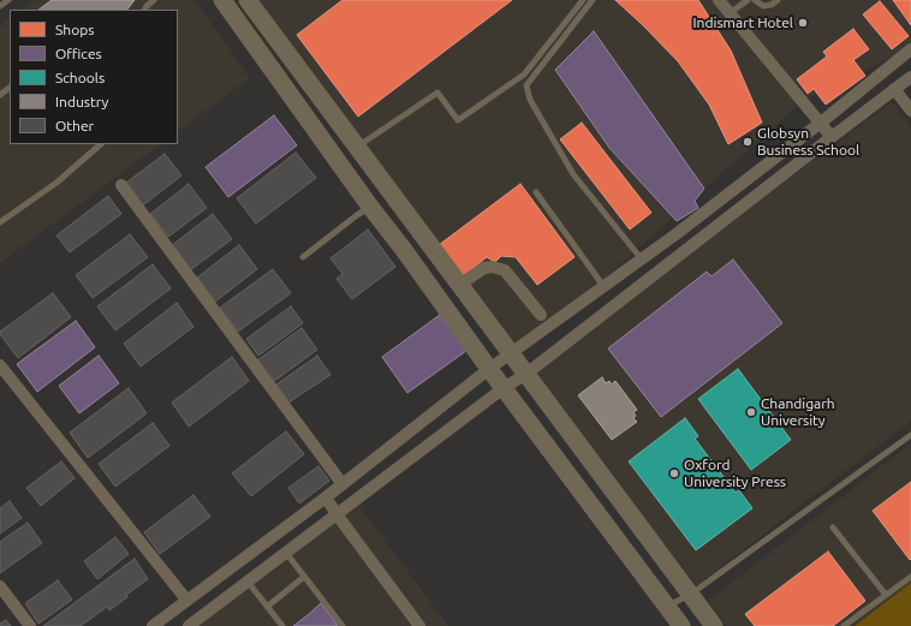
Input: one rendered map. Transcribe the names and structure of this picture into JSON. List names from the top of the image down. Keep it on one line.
{"places":["Indismart Hotel","Globsyn Business School","Chandigarh University","Oxford University Press"],"legend":["Shops","Offices","Schools","Industry","Other"]}
